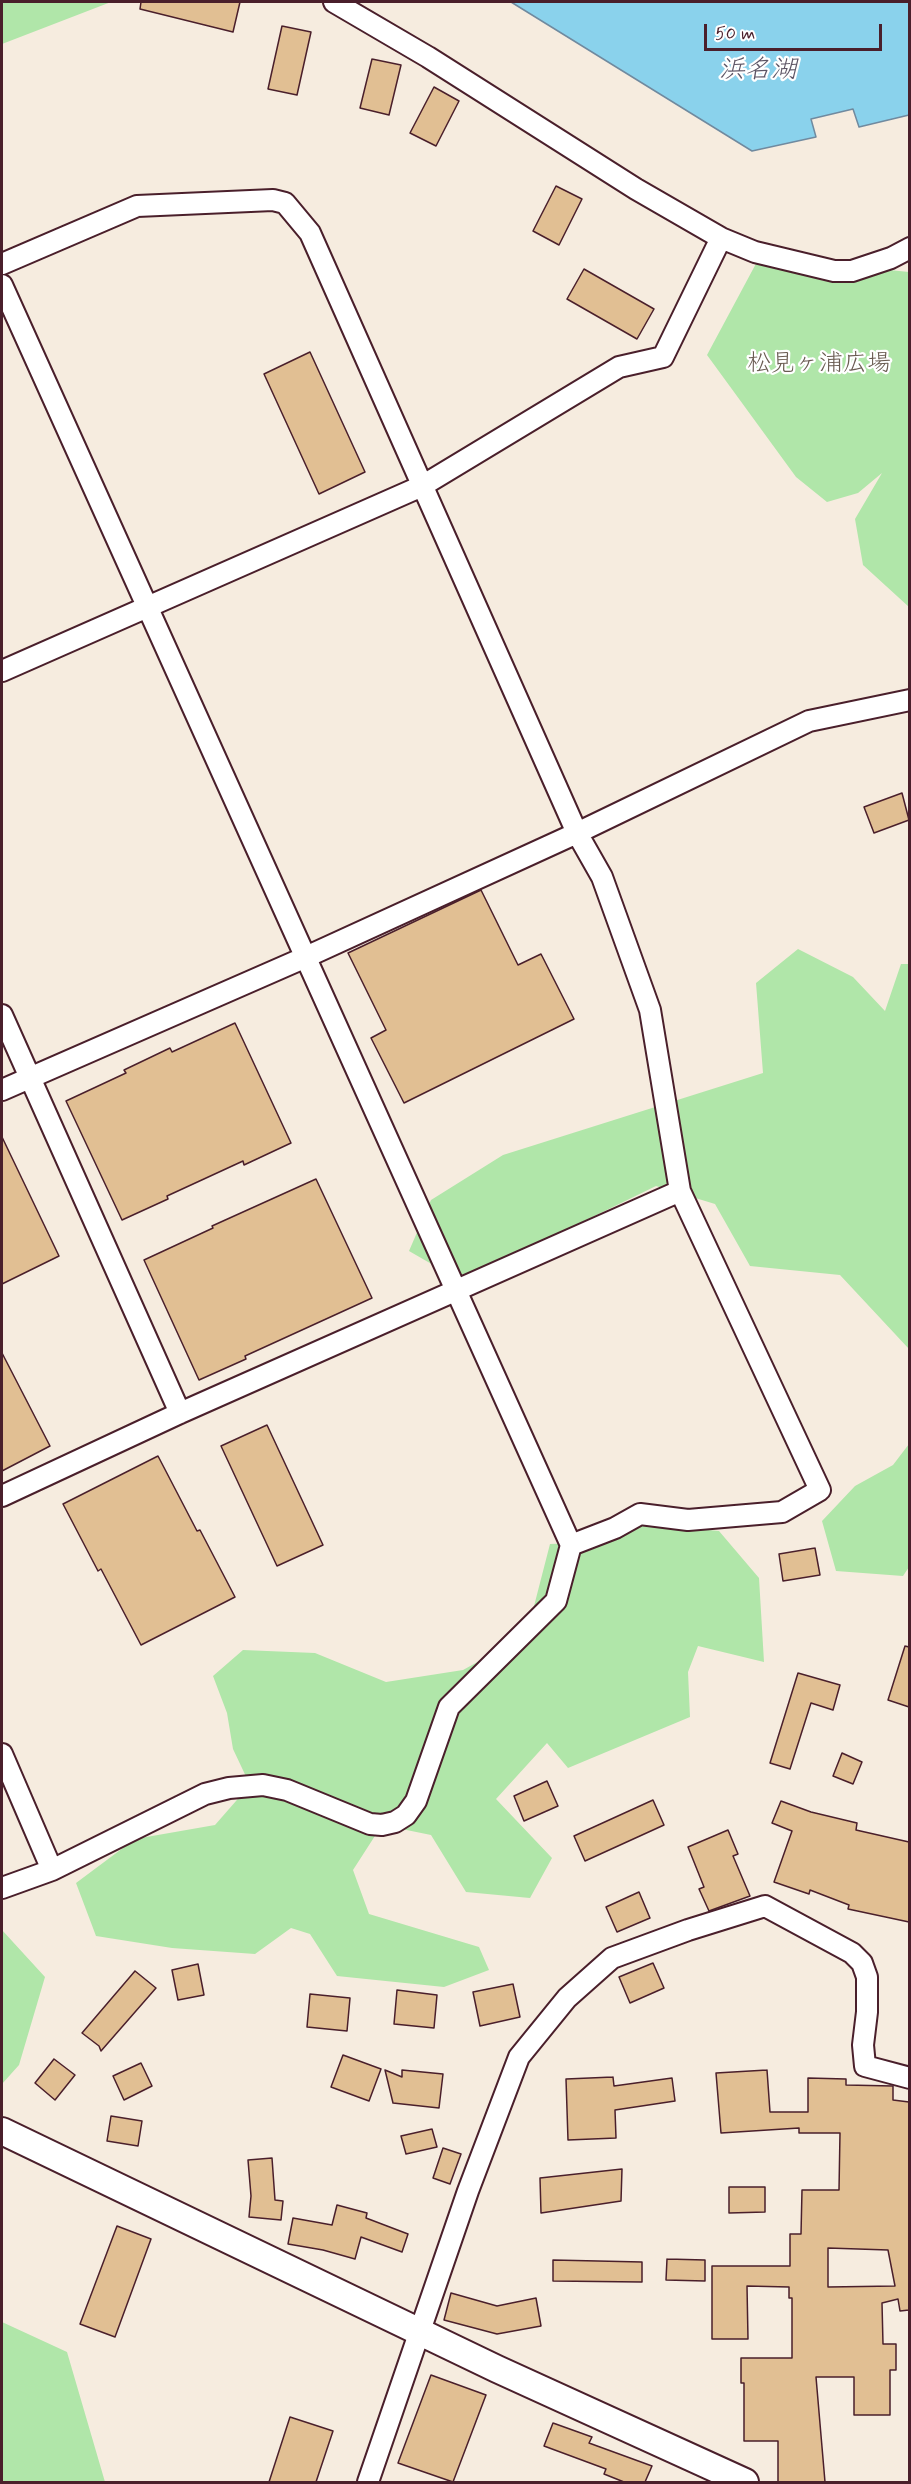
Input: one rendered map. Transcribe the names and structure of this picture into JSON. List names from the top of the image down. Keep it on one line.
{"water":["浜名湖"],"parks":["松見ヶ浦広場"],"scale_bar":"50 m"}
